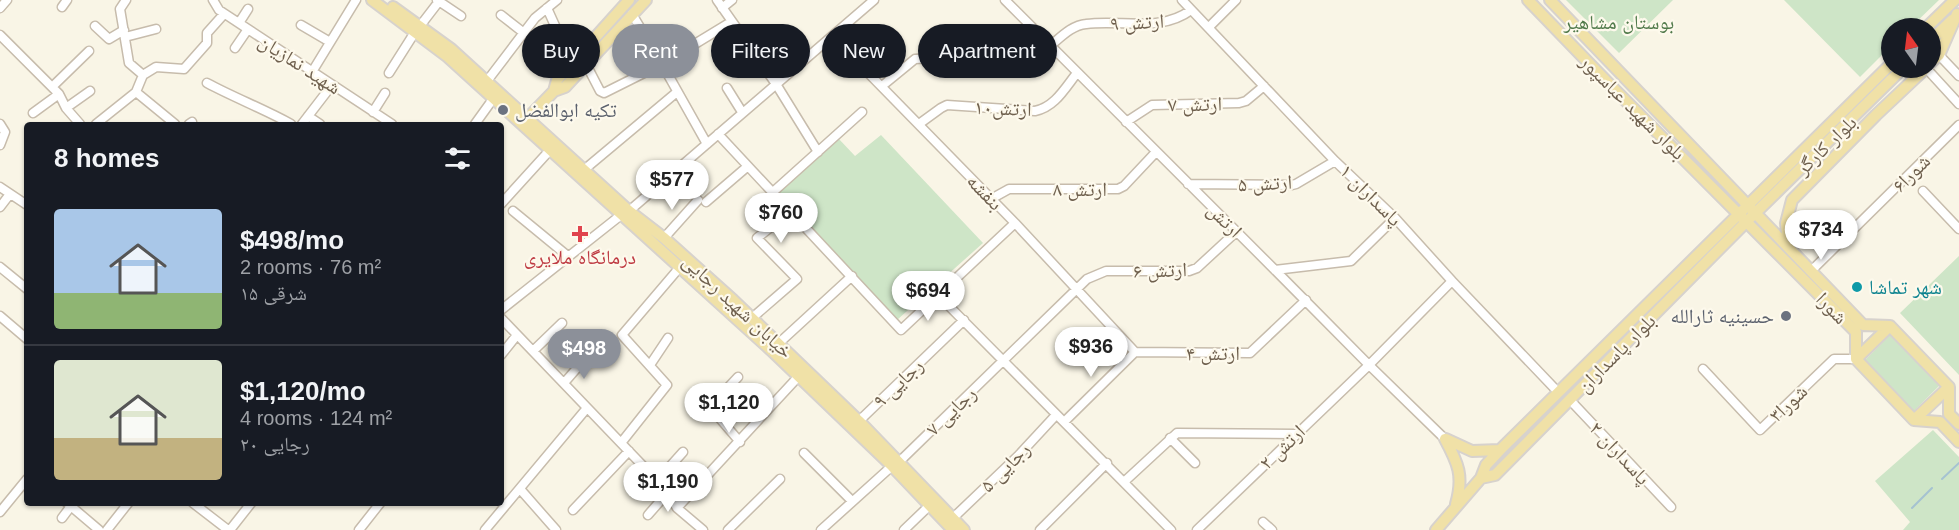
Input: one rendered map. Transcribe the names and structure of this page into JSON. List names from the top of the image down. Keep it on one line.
{"streets":{"main road":["بلوار شهید عباسپور","بلوار کارگر","خیابان شهید رجایی","شورا","بلوار پاسداران"],"street":["ارتش ۹","شهید نمازیان","ارتش ۷","ارتش۱۰","شورا۶","ارتش ۵","ارتش ۸","بنفشه","پاسداران ۱","ارتش","ارتش ۶","ارتش ۴","رجایی ۹","شورا۳","رجایی ۷","ارتش ۲","پاسداران ۲","رجایی ۵"]},"crossings":[["ارتش ۹","پاسداران ۱"],["ارتش ۷","پاسداران ۱"],["ارتش ۷","ارتش"],["بلوار شهید عباسپور","بلوار کارگر"],["بلوار شهید عباسپور","شورا"],["بلوار شهید عباسپور","بلوار پاسداران"],["ارتش۱۰","بنفشه"],["ارتش۱۰","ارتش"],["بلوار کارگر","شورا"],["بلوار کارگر","بلوار پاسداران"],["شورا۶","شورا"],["ارتش ۵","پاسداران ۱"],["ارتش ۵","ارتش"],["ارتش ۸","بنفشه"],["ارتش ۸","ارتش"],["بنفشه","ارتش ۶"],["بنفشه","ارتش ۴"],["پاسداران ۱","بلوار پاسداران"],["پاسداران ۱","ارتش ۲"],["ارتش","ارتش ۶"],["ارتش","ارتش ۴"],["ارتش","ارتش ۲"],["ارتش ۶","رجایی ۷"],["خیابان شهید رجایی","رجایی ۹"],["خیابان شهید رجایی","رجایی ۷"],["خیابان شهید رجایی","رجایی ۵"],["شورا","بلوار پاسداران"],["شورا","شورا۳"],["بلوار پاسداران","پاسداران ۲"]],"parks":["بوستان مشاهیر"],"places":{"other":["تکیه ابوالفضل","شهر تماشا","حسینیه ثارالله"],"health":["درمانگاه ملایری"]},"north":"top","page":{"chip":["Buy","Rent","Filters","New","Apartment"],"heading":"8 homes","price":["$577","$760","$734","$694","$936","$498","$1,120","$1,190"],"list":[{"name":"$498/mo","note":"2 rooms · 76 m² · شرقی ۱۵"},{"name":"$1,120/mo","note":"4 rooms · 124 m² · رجایی ۲۰"}]}}
